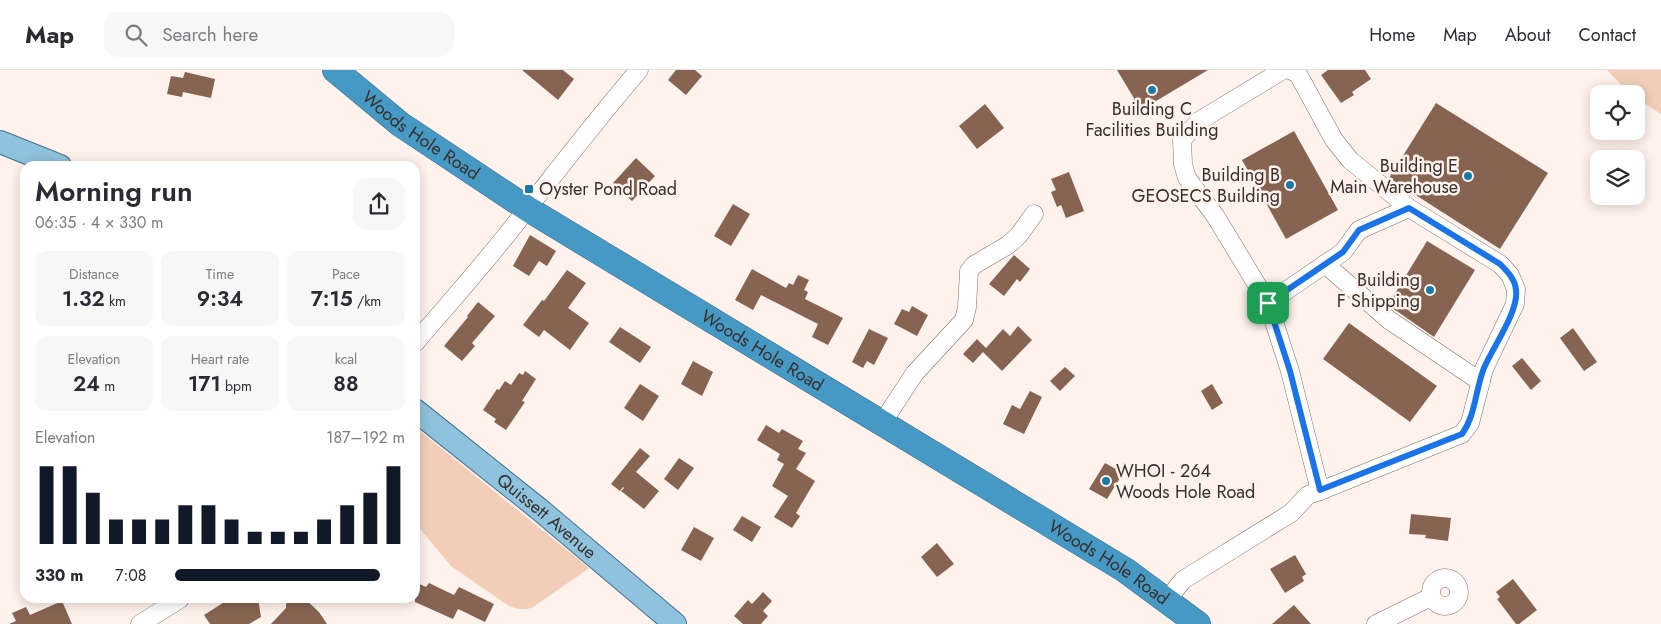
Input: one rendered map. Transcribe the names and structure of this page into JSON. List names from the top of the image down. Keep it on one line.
{"streets":{"highway":["Woods Hole Road"],"main road":["Quissett Avenue"]},"places":{"other":["Building C Facilities Building","Building E Main Warehouse","Building B GEOSECS Building","Building F Shipping","WHOI - 264 Woods Hole Road"],"transit":["Oyster Pond Road"]},"page":{"header":"Map","search":"Search here","nav":["Home","Map","About","Contact"],"heading":["Morning run","06:35 · 4 × 330 m"],"stats":[["Distance","1.32 km"],["Time","9:34"],["Pace","7:15 /km"],["Elevation","24 m"],["Heart rate","171 bpm"],["kcal","88"]],"chart":["Elevation","187–192 m"],"list":[{"name":"330 m","note":"7:08"}]}}
